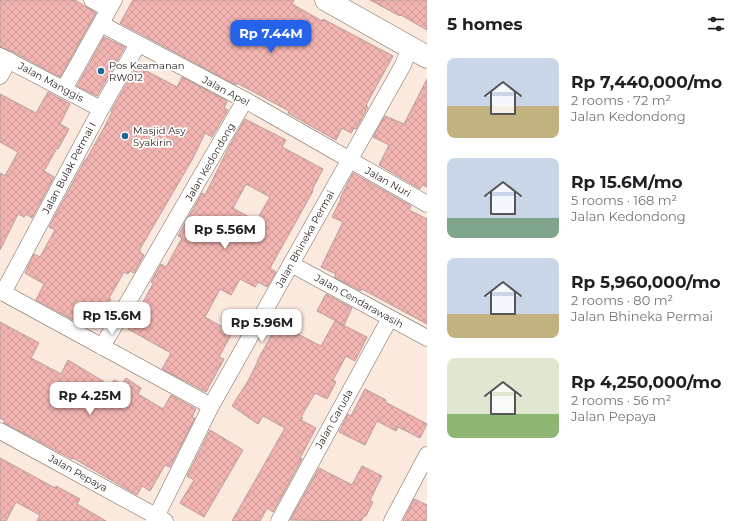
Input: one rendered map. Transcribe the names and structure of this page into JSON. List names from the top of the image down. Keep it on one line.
{"streets":{"street":["Jalan Manggis","Jalan Apel","Jalan Kedondong","Jalan Bulak Permai I","Jalan Nuri","Jalan Bhineka Permai","Jalan Cendarawasih","Jalan Garuda","Jalan Pepaya"]},"crossings":[["Jalan Manggis","Jalan Bulak Permai I"],["Jalan Apel","Jalan Kedondong"],["Jalan Apel","Jalan Bulak Permai I"],["Jalan Apel","Jalan Nuri"],["Jalan Apel","Jalan Bhineka Permai"],["Jalan Nuri","Jalan Bhineka Permai"],["Jalan Bhineka Permai","Jalan Cendarawasih"],["Jalan Bhineka Permai","Jalan Pepaya"],["Jalan Cendarawasih","Jalan Garuda"]],"places":["Pos Keamanan RW012","Masjid Asy Syakirin"],"page":{"heading":"5 homes","price":["Rp 7.44M","Rp 5.56M","Rp 15.6M","Rp 5.96M","Rp 4.25M"],"list":[{"name":"Rp 7,440,000/mo","note":"2 rooms · 72 m² · Jalan Kedondong"},{"name":"Rp 15.6M/mo","note":"5 rooms · 168 m² · Jalan Kedondong"},{"name":"Rp 5,960,000/mo","note":"2 rooms · 80 m² · Jalan Bhineka Permai"},{"name":"Rp 4,250,000/mo","note":"2 rooms · 56 m² · Jalan Pepaya"}]}}
